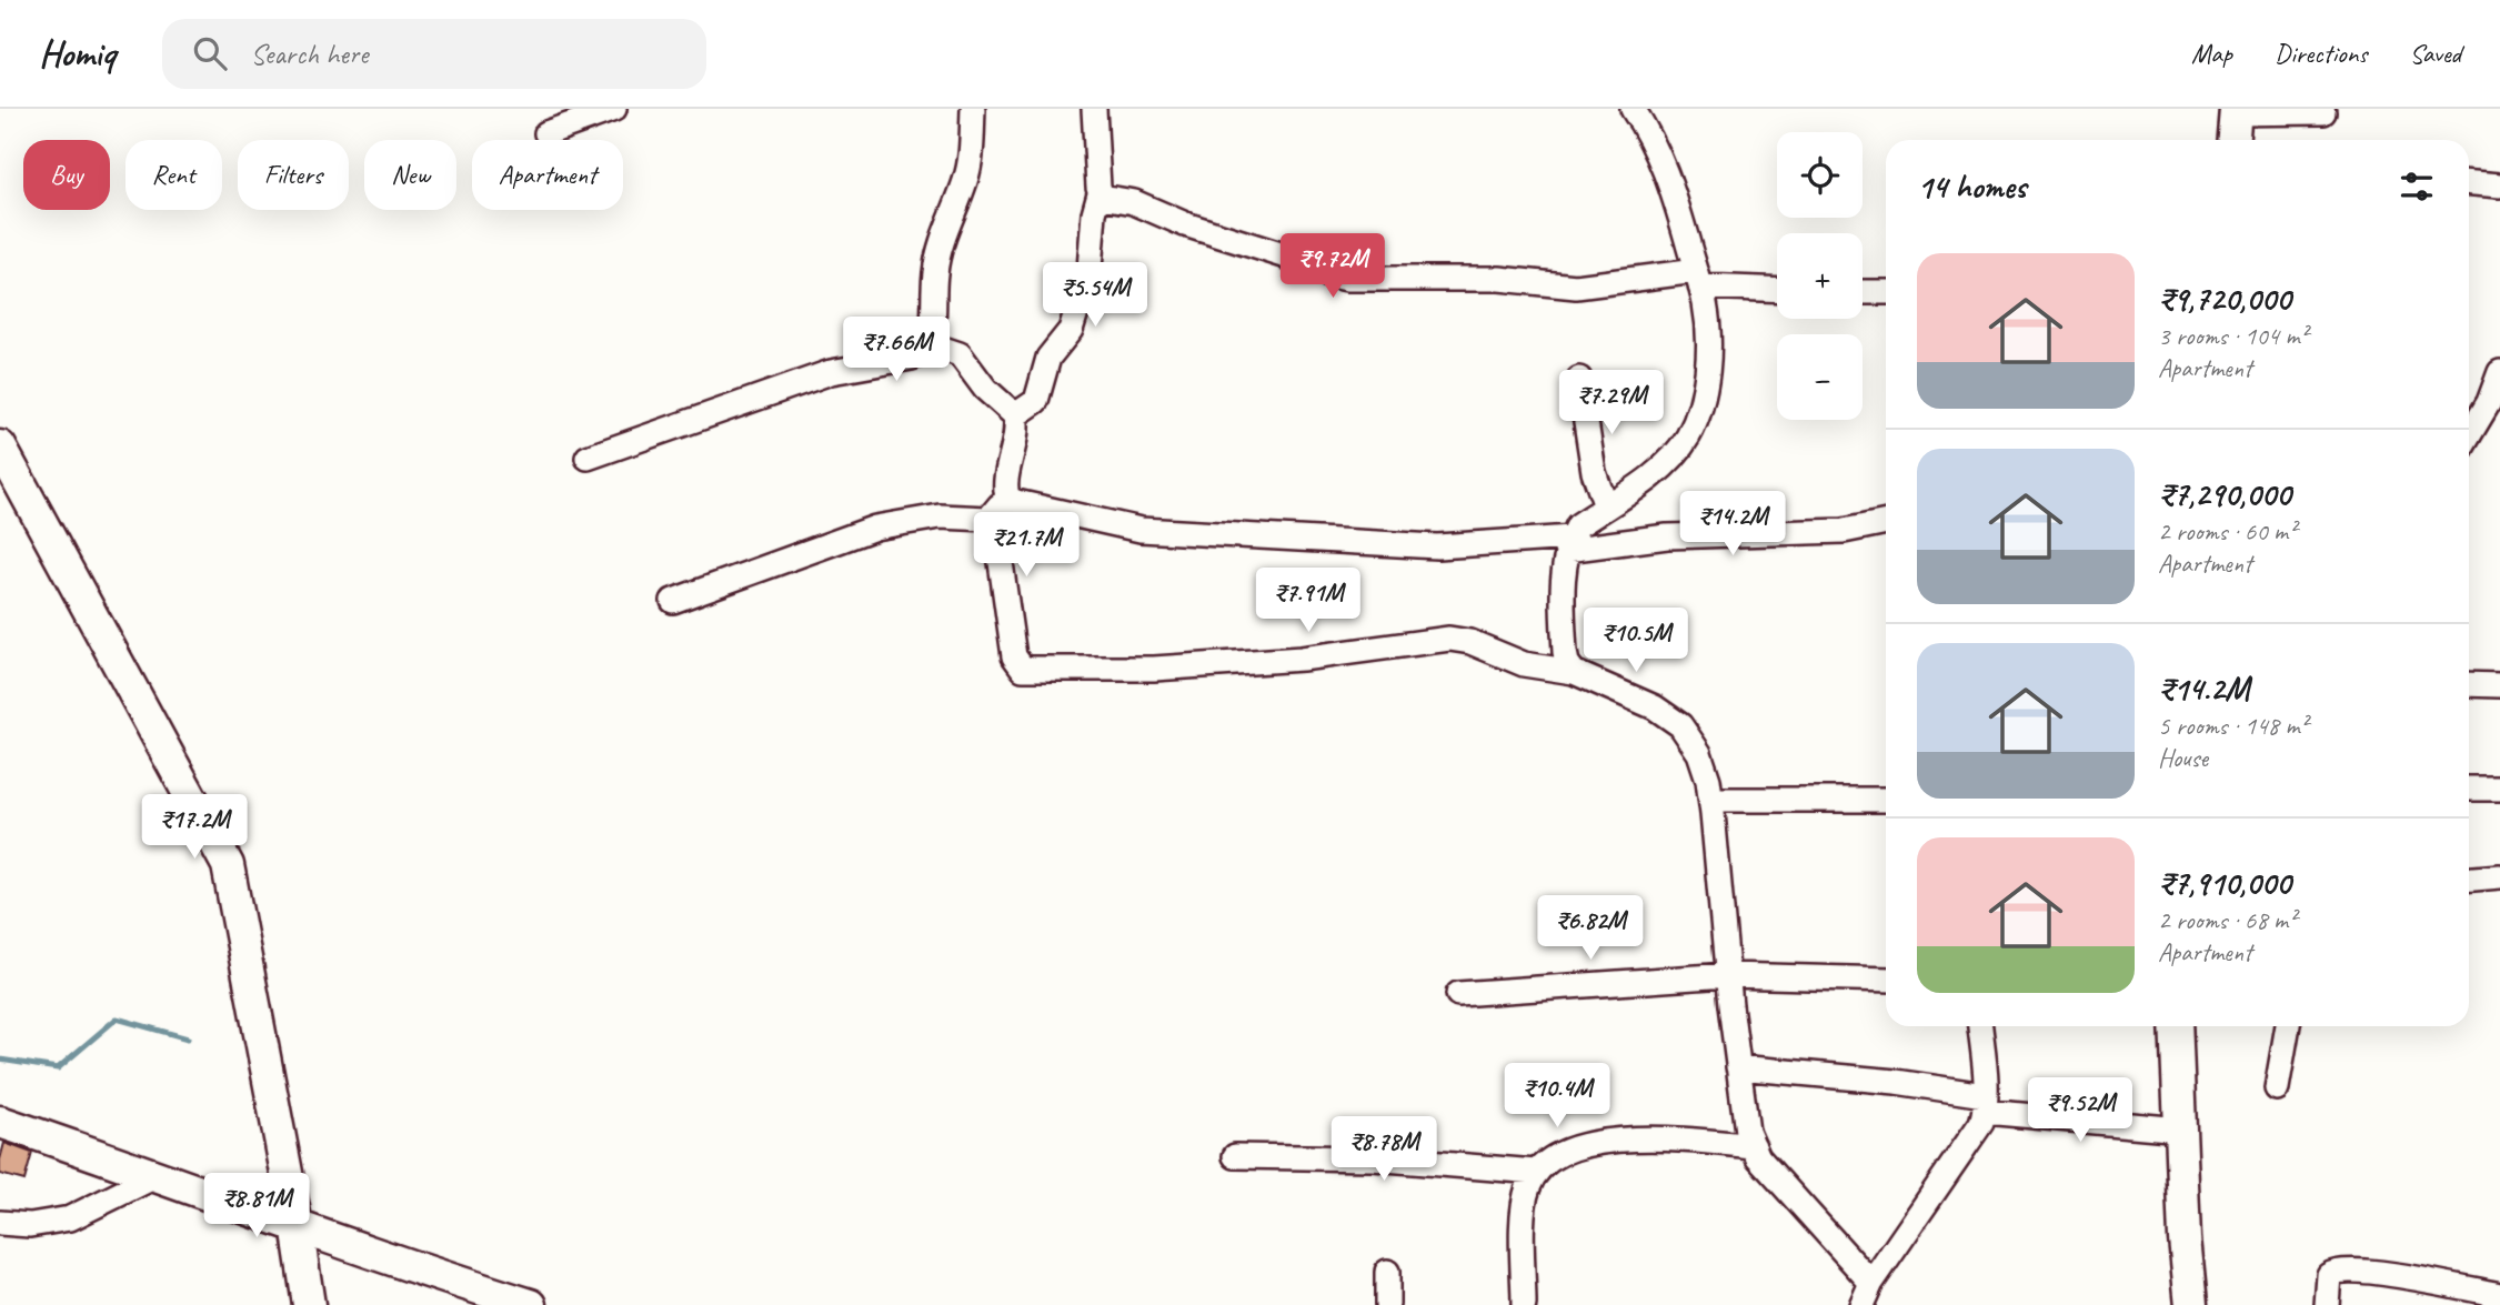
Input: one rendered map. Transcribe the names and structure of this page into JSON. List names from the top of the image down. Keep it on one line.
{"page":{"header":"Homiq","search":"Search here","nav":["Map","Directions","Saved"],"map_buttons":["+","−"],"chip":["Buy","Rent","Filters","New","Apartment"],"heading":"14 homes","price":["₹9.72M","₹5.54M","₹7.66M","₹7.29M","₹14.2M","₹21.7M","₹7.91M","₹10.5M","₹17.2M","₹6.82M","₹10.4M","₹9.52M","₹8.78M","₹8.81M"],"list":[{"name":"₹9,720,000","note":"3 rooms · 104 m² · Apartment"},{"name":"₹7,290,000","note":"2 rooms · 60 m² · Apartment"},{"name":"₹14.2M","note":"5 rooms · 148 m² · House"},{"name":"₹7,910,000","note":"2 rooms · 68 m² · Apartment"}]}}
